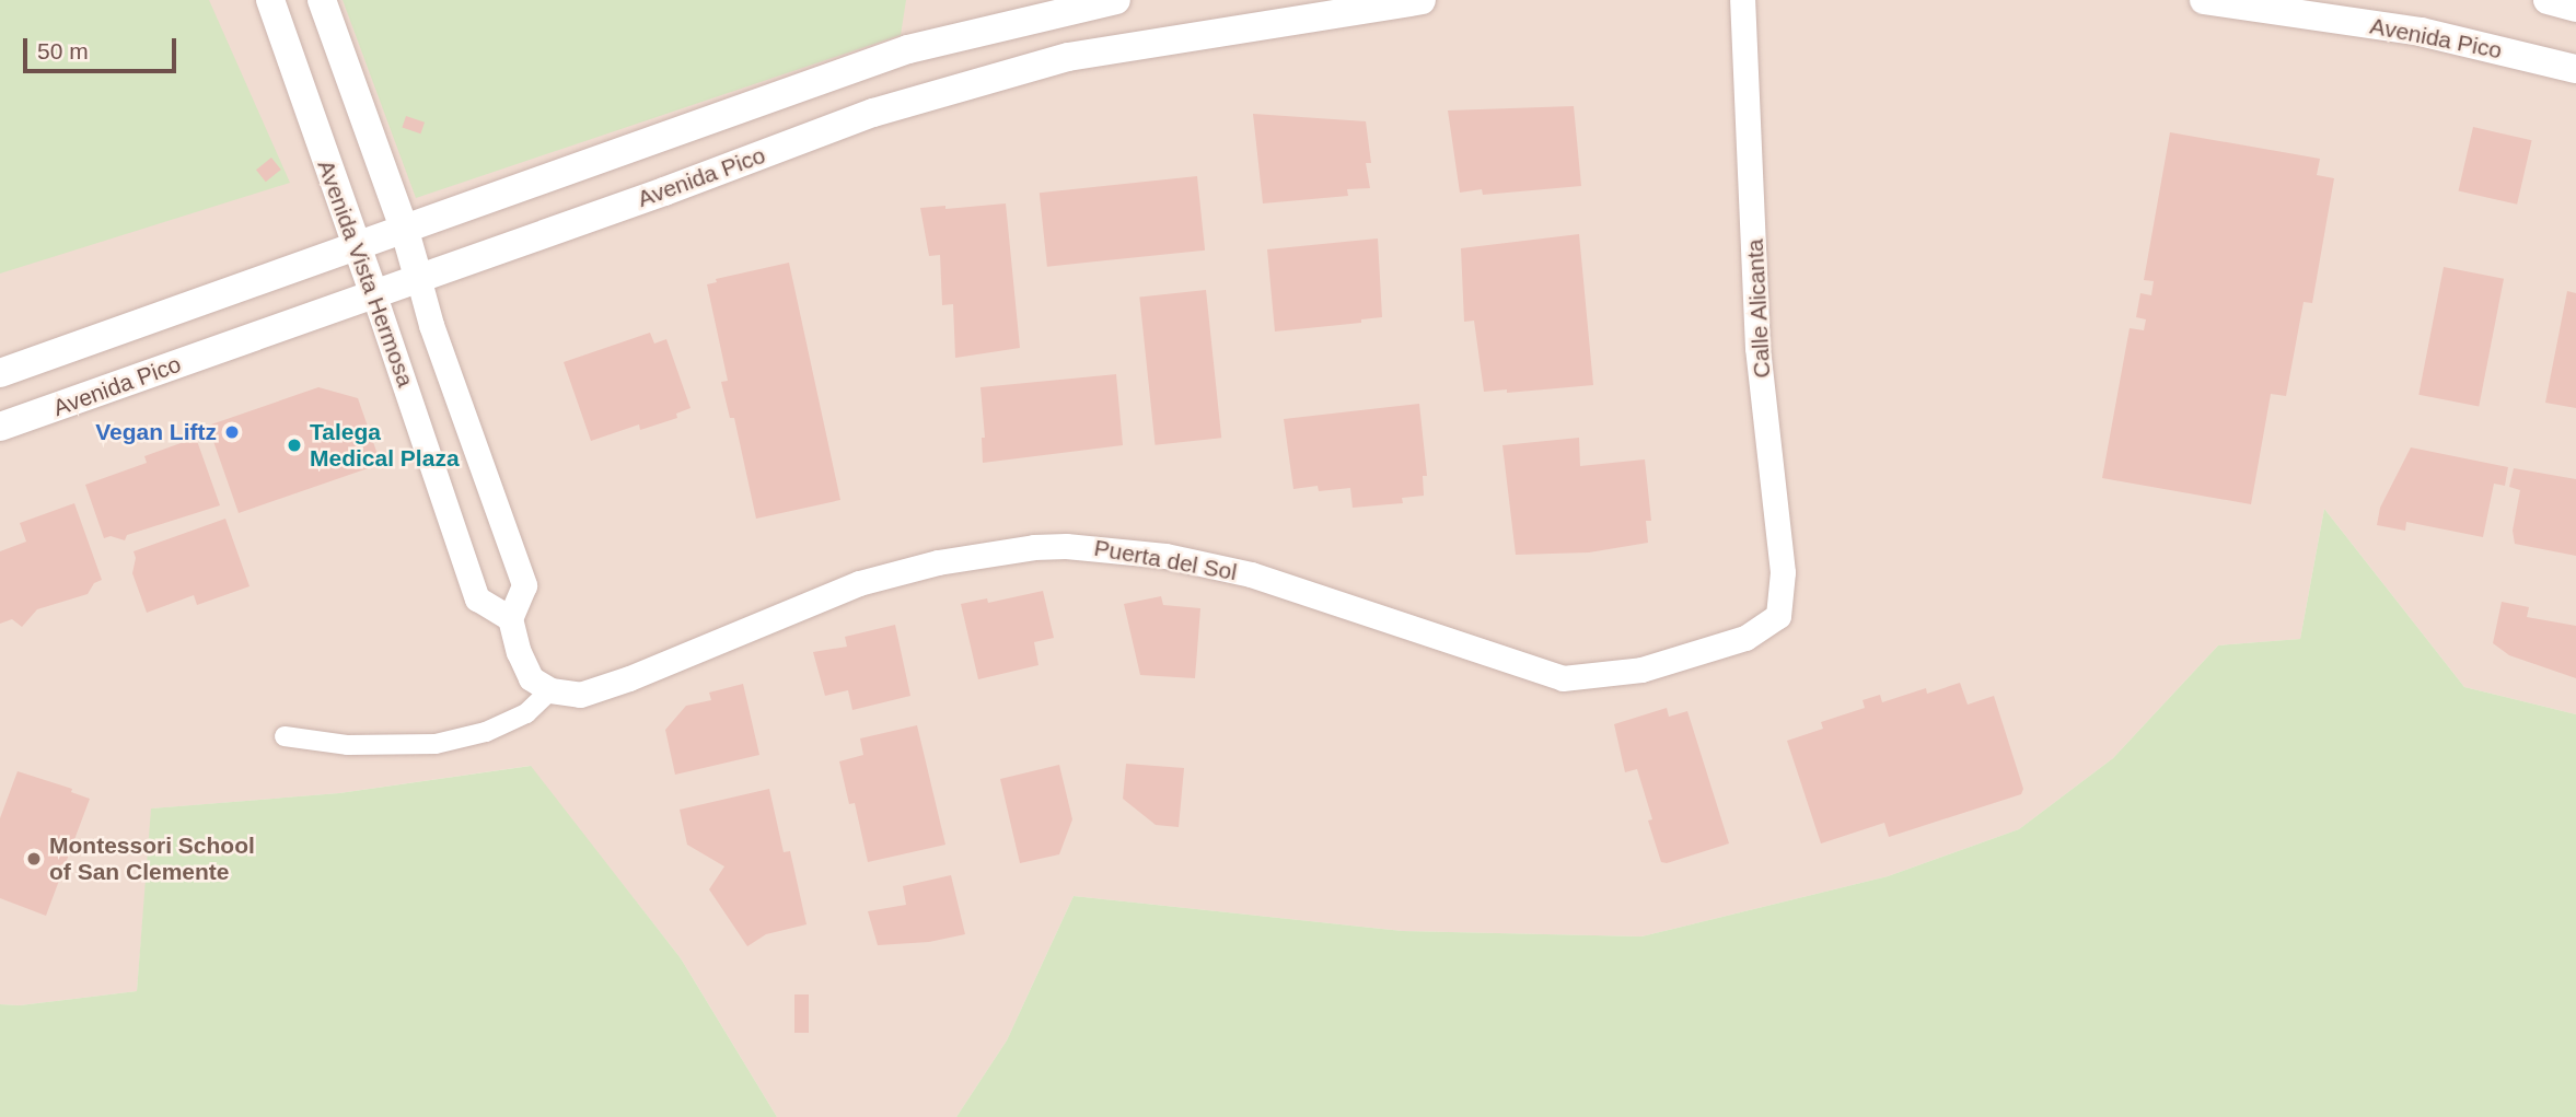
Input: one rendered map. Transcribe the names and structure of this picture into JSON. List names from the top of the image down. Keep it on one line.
{"streets":{"main road":["Avenida Pico","Avenida Vista Hermosa"],"street":["Calle Alicanta","Puerta del Sol"]},"crossings":[["Avenida Pico","Avenida Vista Hermosa"],["Calle Alicanta","Puerta del Sol"]],"places":["Vegan Liftz","Talega Medical Plaza","Montessori School of San Clemente"],"scale_bar":"50 m"}
